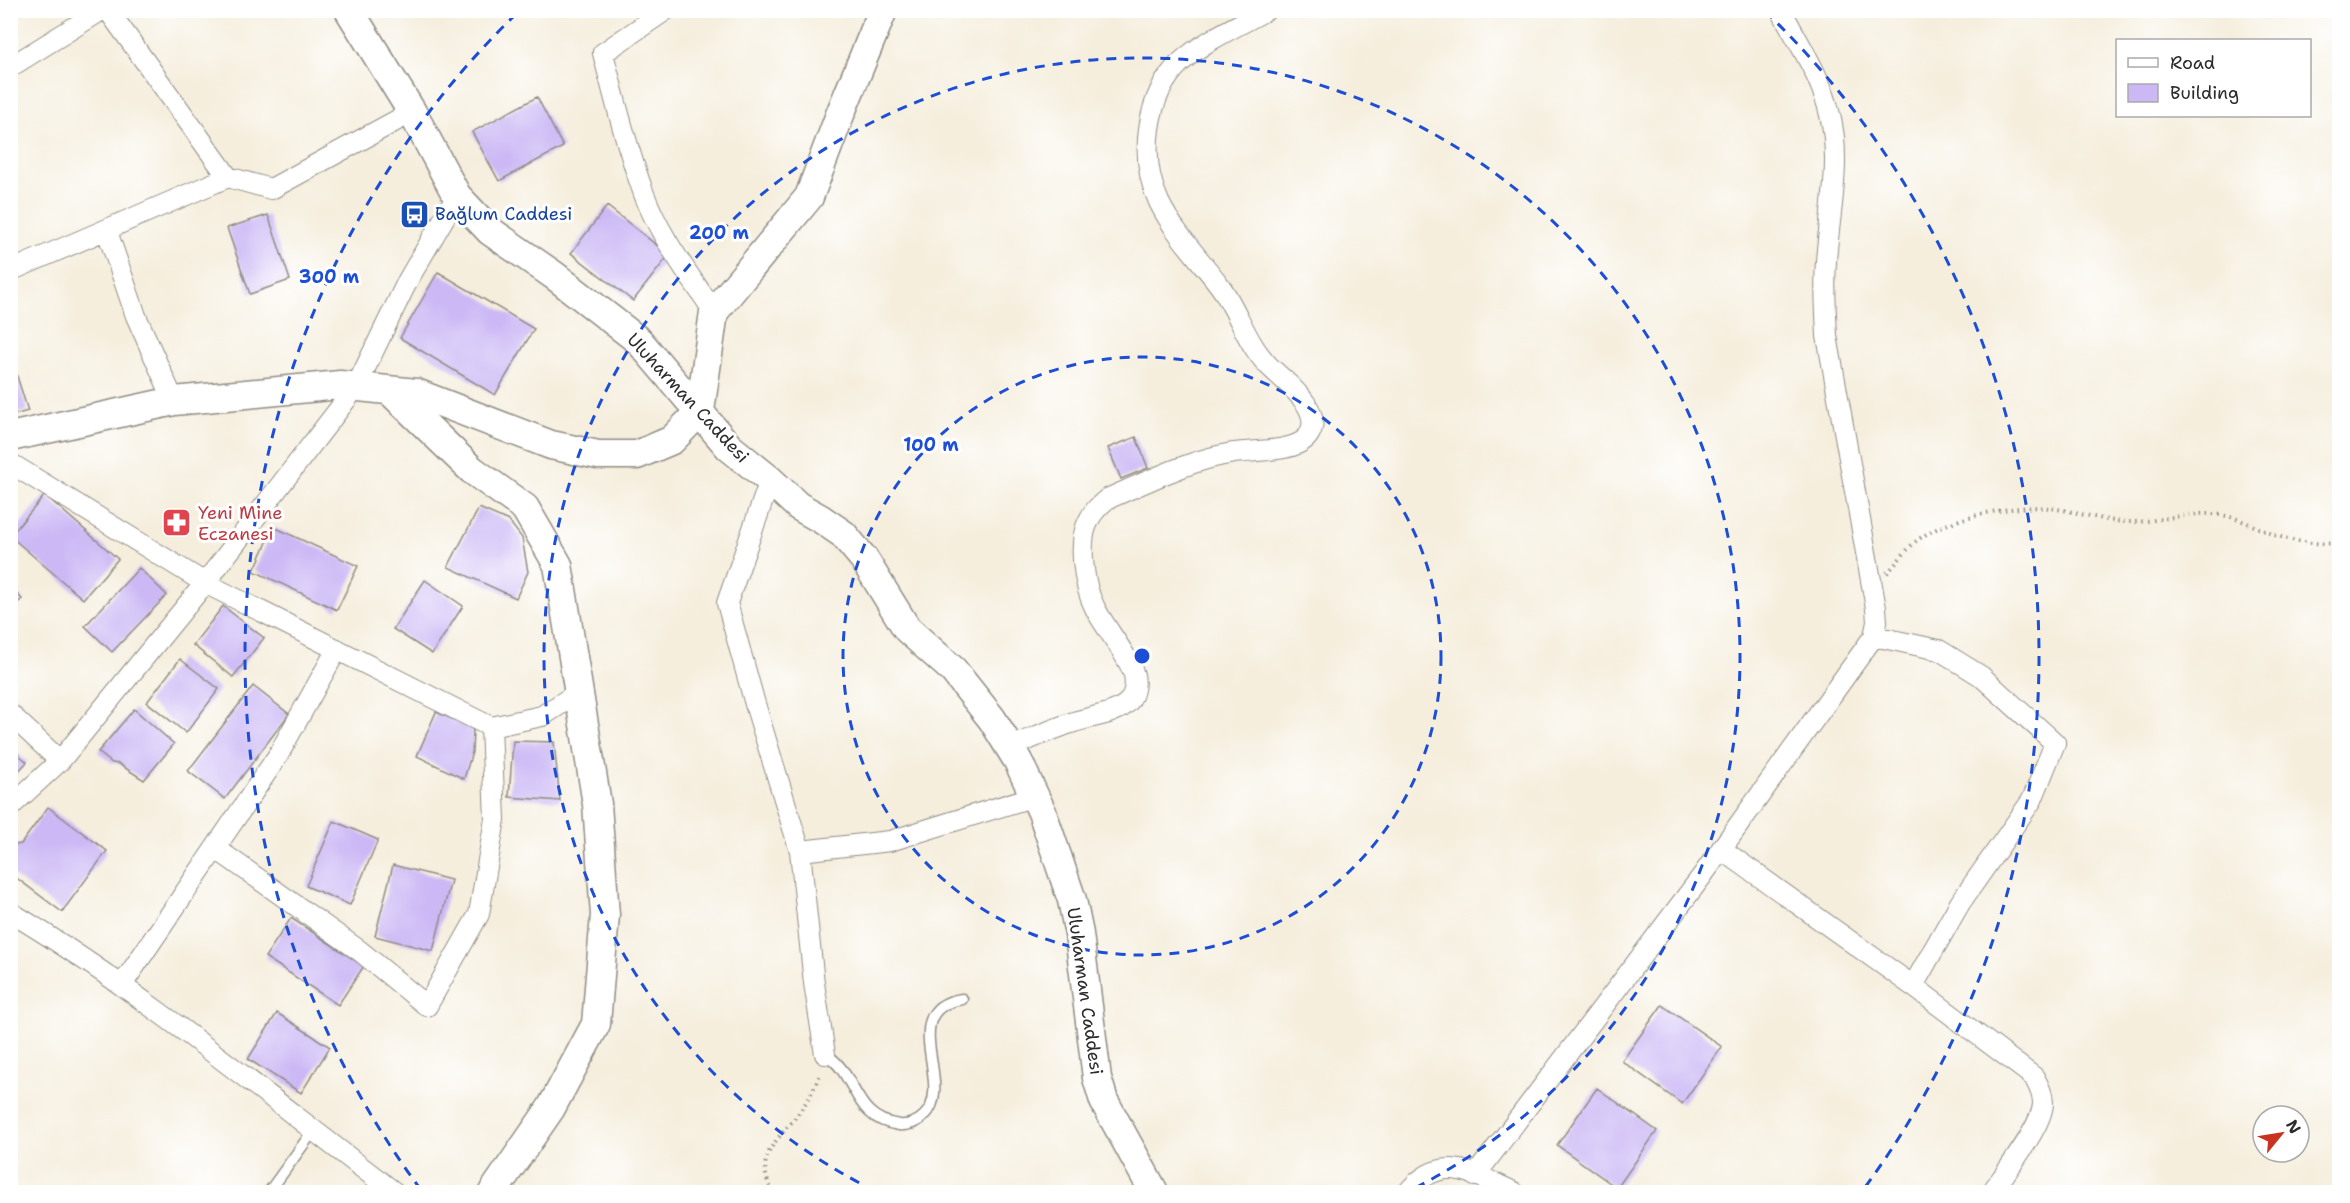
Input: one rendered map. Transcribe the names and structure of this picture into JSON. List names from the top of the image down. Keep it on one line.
{"streets":{"street":["Uluharman Caddesi"]},"places":{"bus stop":["Bağlum Caddesi"],"pharmacy":["Yeni Mine Eczanesi"]},"legend":["Road","Building"],"north":"top right","rings":["200 m","300 m","100 m"]}
